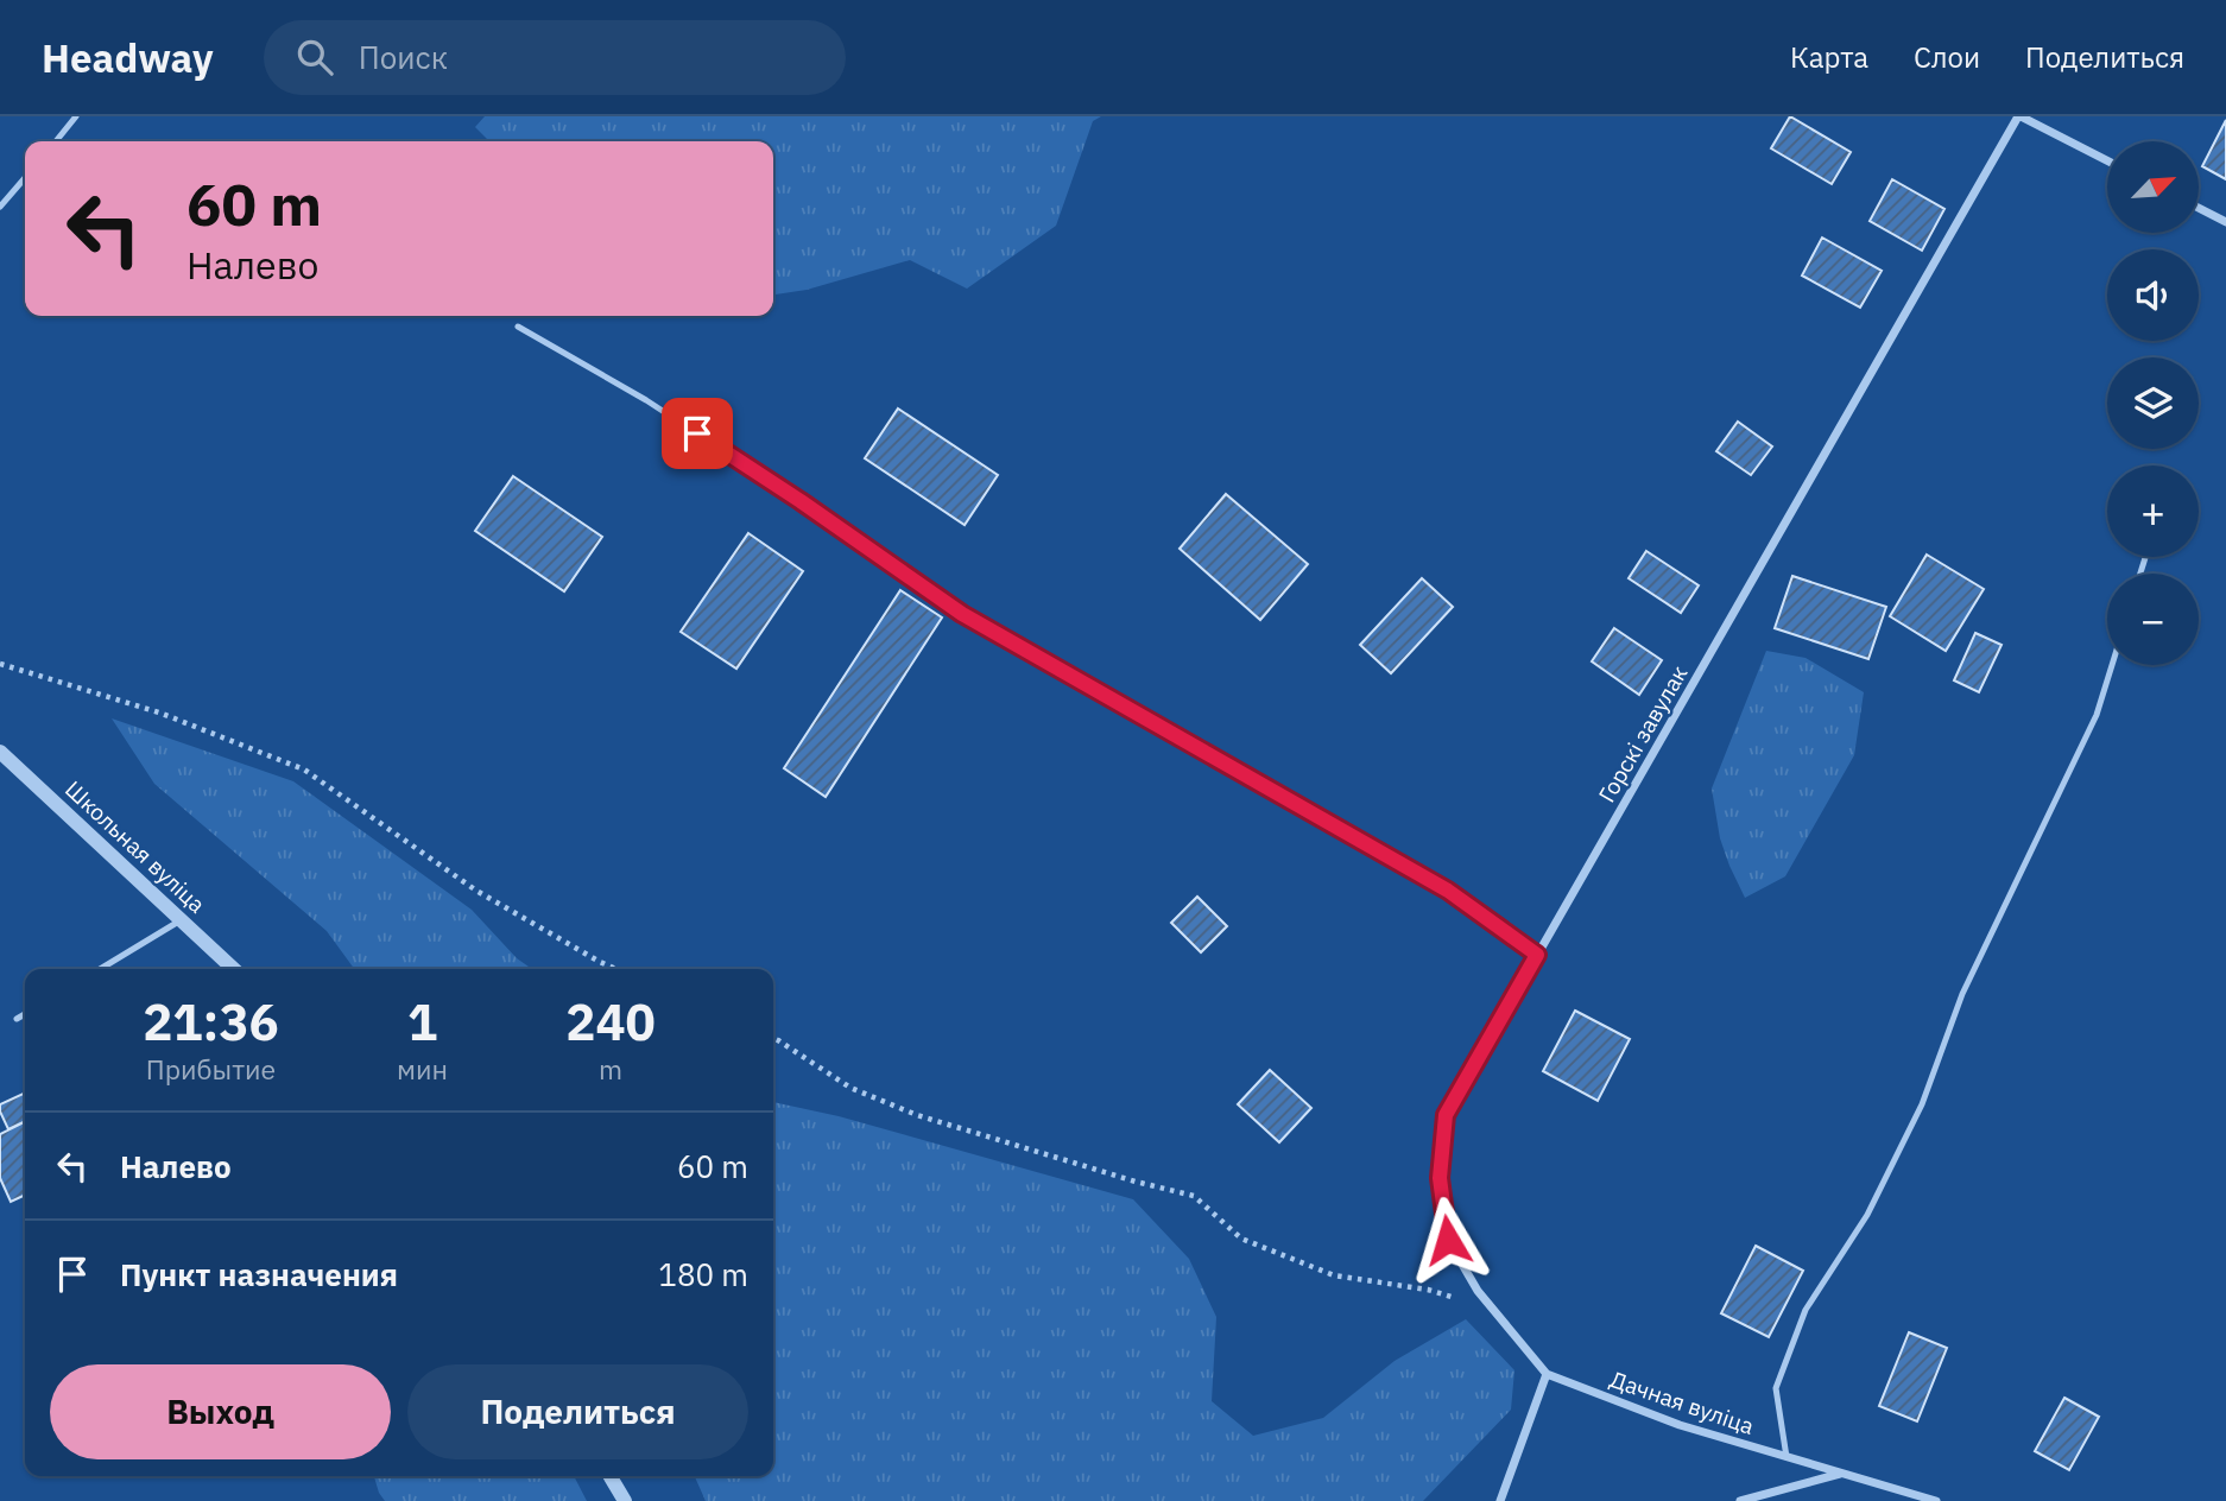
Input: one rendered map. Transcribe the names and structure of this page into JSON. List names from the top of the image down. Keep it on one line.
{"streets":{"street":["Горскі завулак","Школьная вуліца","Дачная вуліца"]},"crossings":[["Горскі завулак","Дачная вуліца"]],"north":"top right","page":{"header":"Headway","search":"Поиск","nav":["Карта","Слои","Поделиться"],"map_buttons":["+","−"],"turn":["60 m","Налево"],"eta":["21:36","Прибытие","1","мин","240","m"],"list":[{"name":"Налево","value":"60 m"},{"name":"Пункт назначения","value":"180 m"}],"buttons":["Выход","Поделиться"]}}
